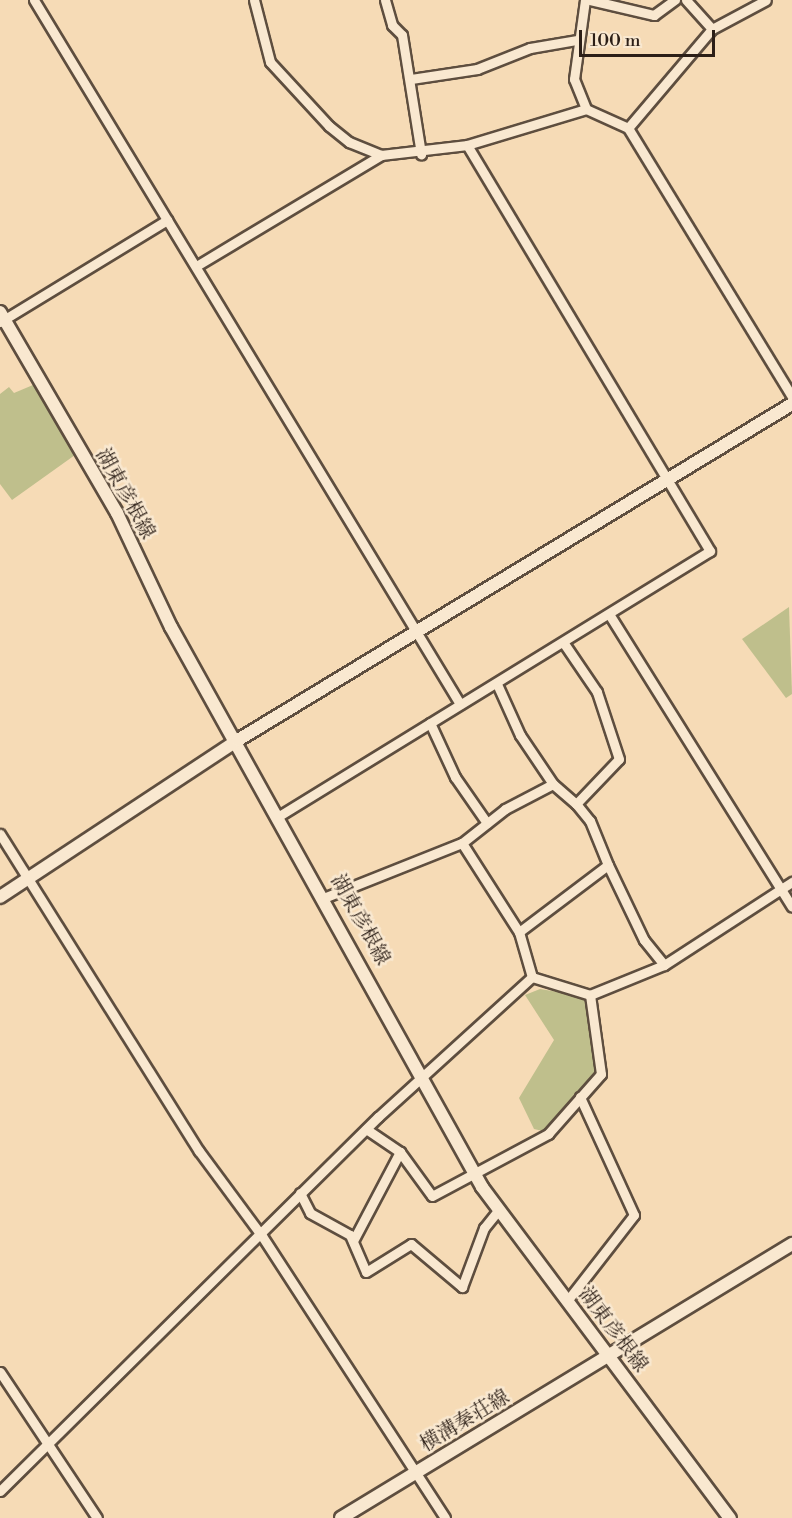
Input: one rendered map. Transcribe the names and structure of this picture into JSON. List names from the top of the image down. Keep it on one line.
{"streets":{"main road":["湖東彦根線","横溝秦荘線"]},"crossings":[["湖東彦根線","横溝秦荘線"]],"scale_bar":"100 m"}
